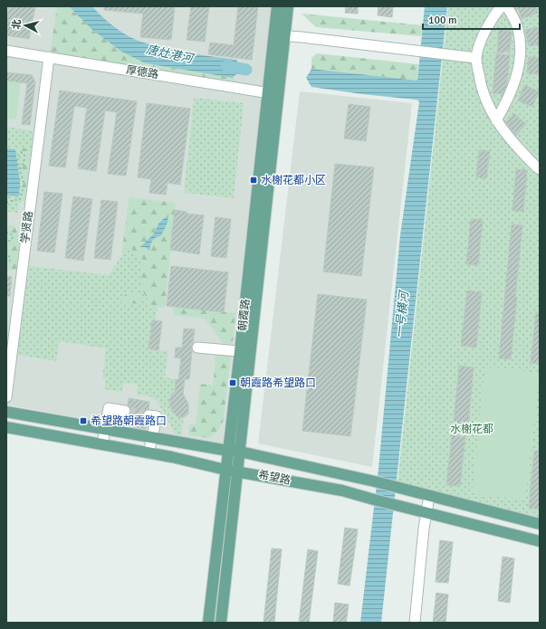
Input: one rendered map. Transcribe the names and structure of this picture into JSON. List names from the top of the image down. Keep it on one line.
{"streets":{"main road":["朝霞路","希望路"],"street":["厚德路","学贤路"]},"crossings":[["厚德路","学贤路"],["厚德路","朝霞路"],["朝霞路","希望路"]],"water":["唐灶港河","一号横河"],"parks":["水榭花都"],"places":{"transit":["水榭花都小区","朝霞路希望路口","希望路朝霞路口"]},"scale_bar":"100 m","north":"left"}
